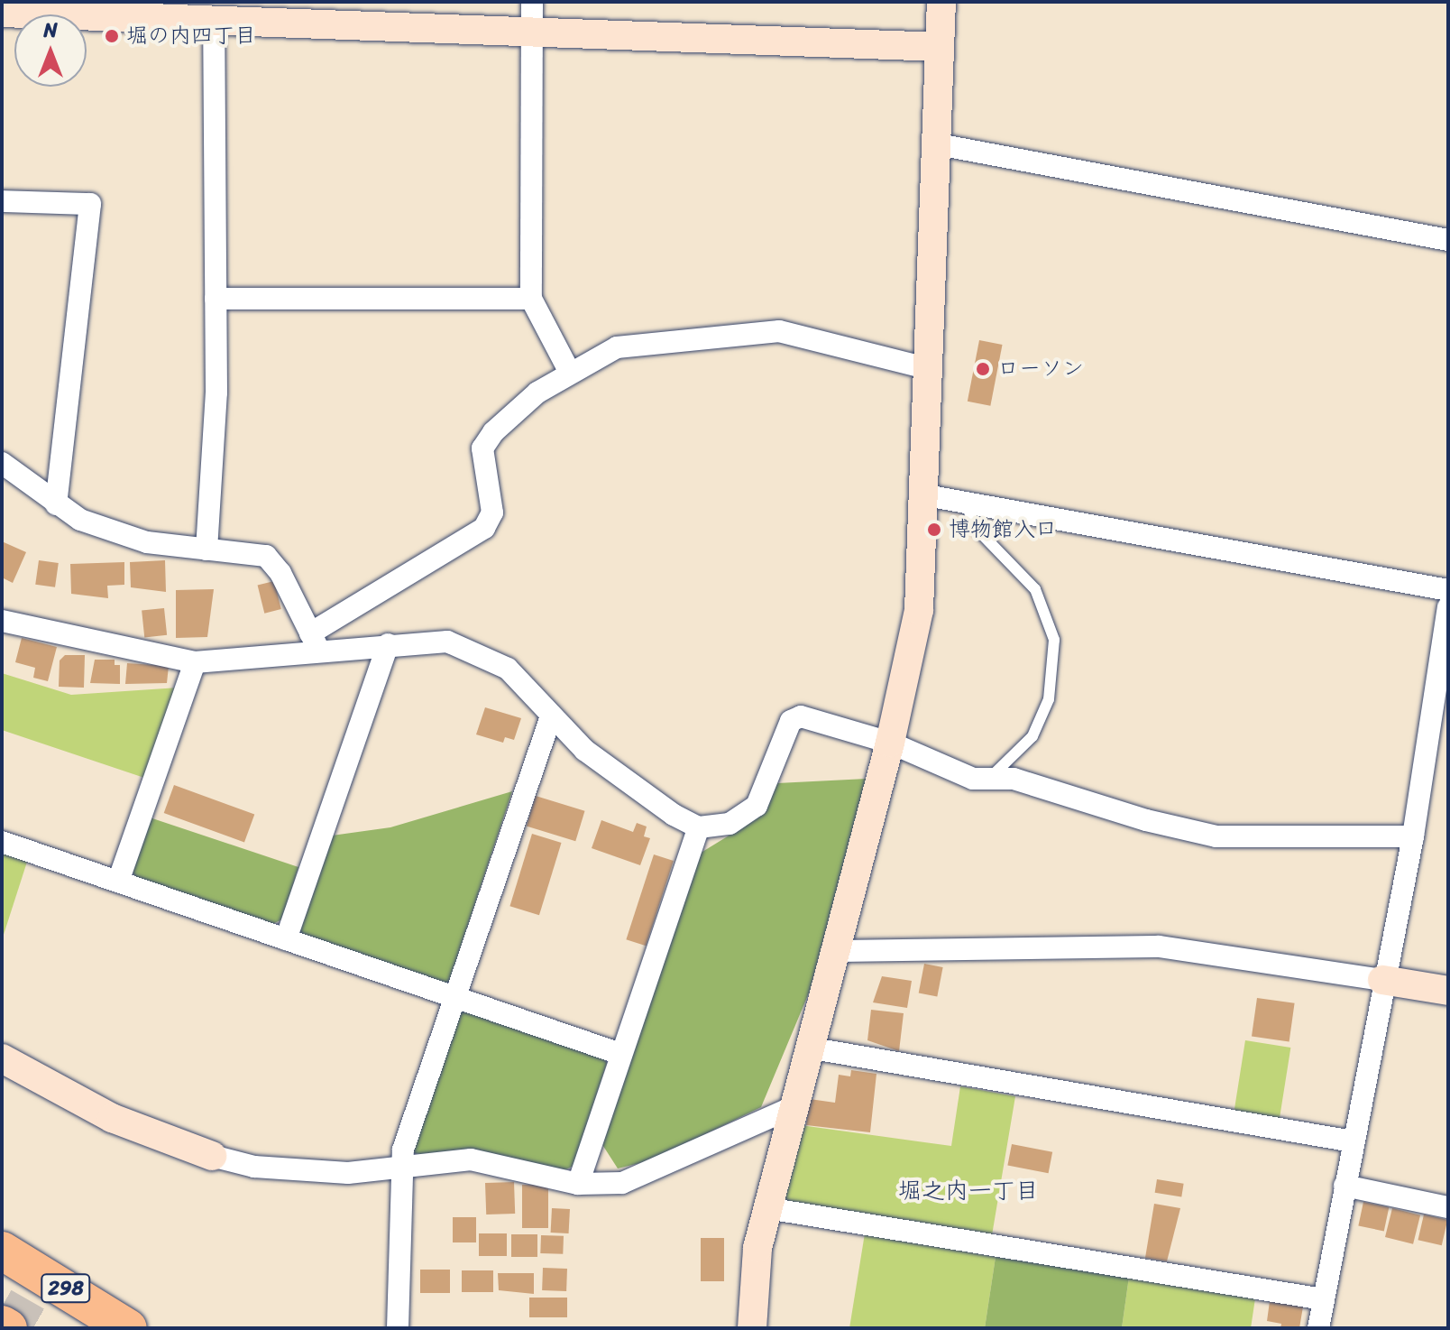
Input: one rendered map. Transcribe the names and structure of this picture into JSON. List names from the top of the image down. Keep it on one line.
{"streets":{"highway":["298"]},"districts":["堀之内一丁目"],"places":["堀の内四丁目","ローソン","博物館入口"],"north":"top"}
